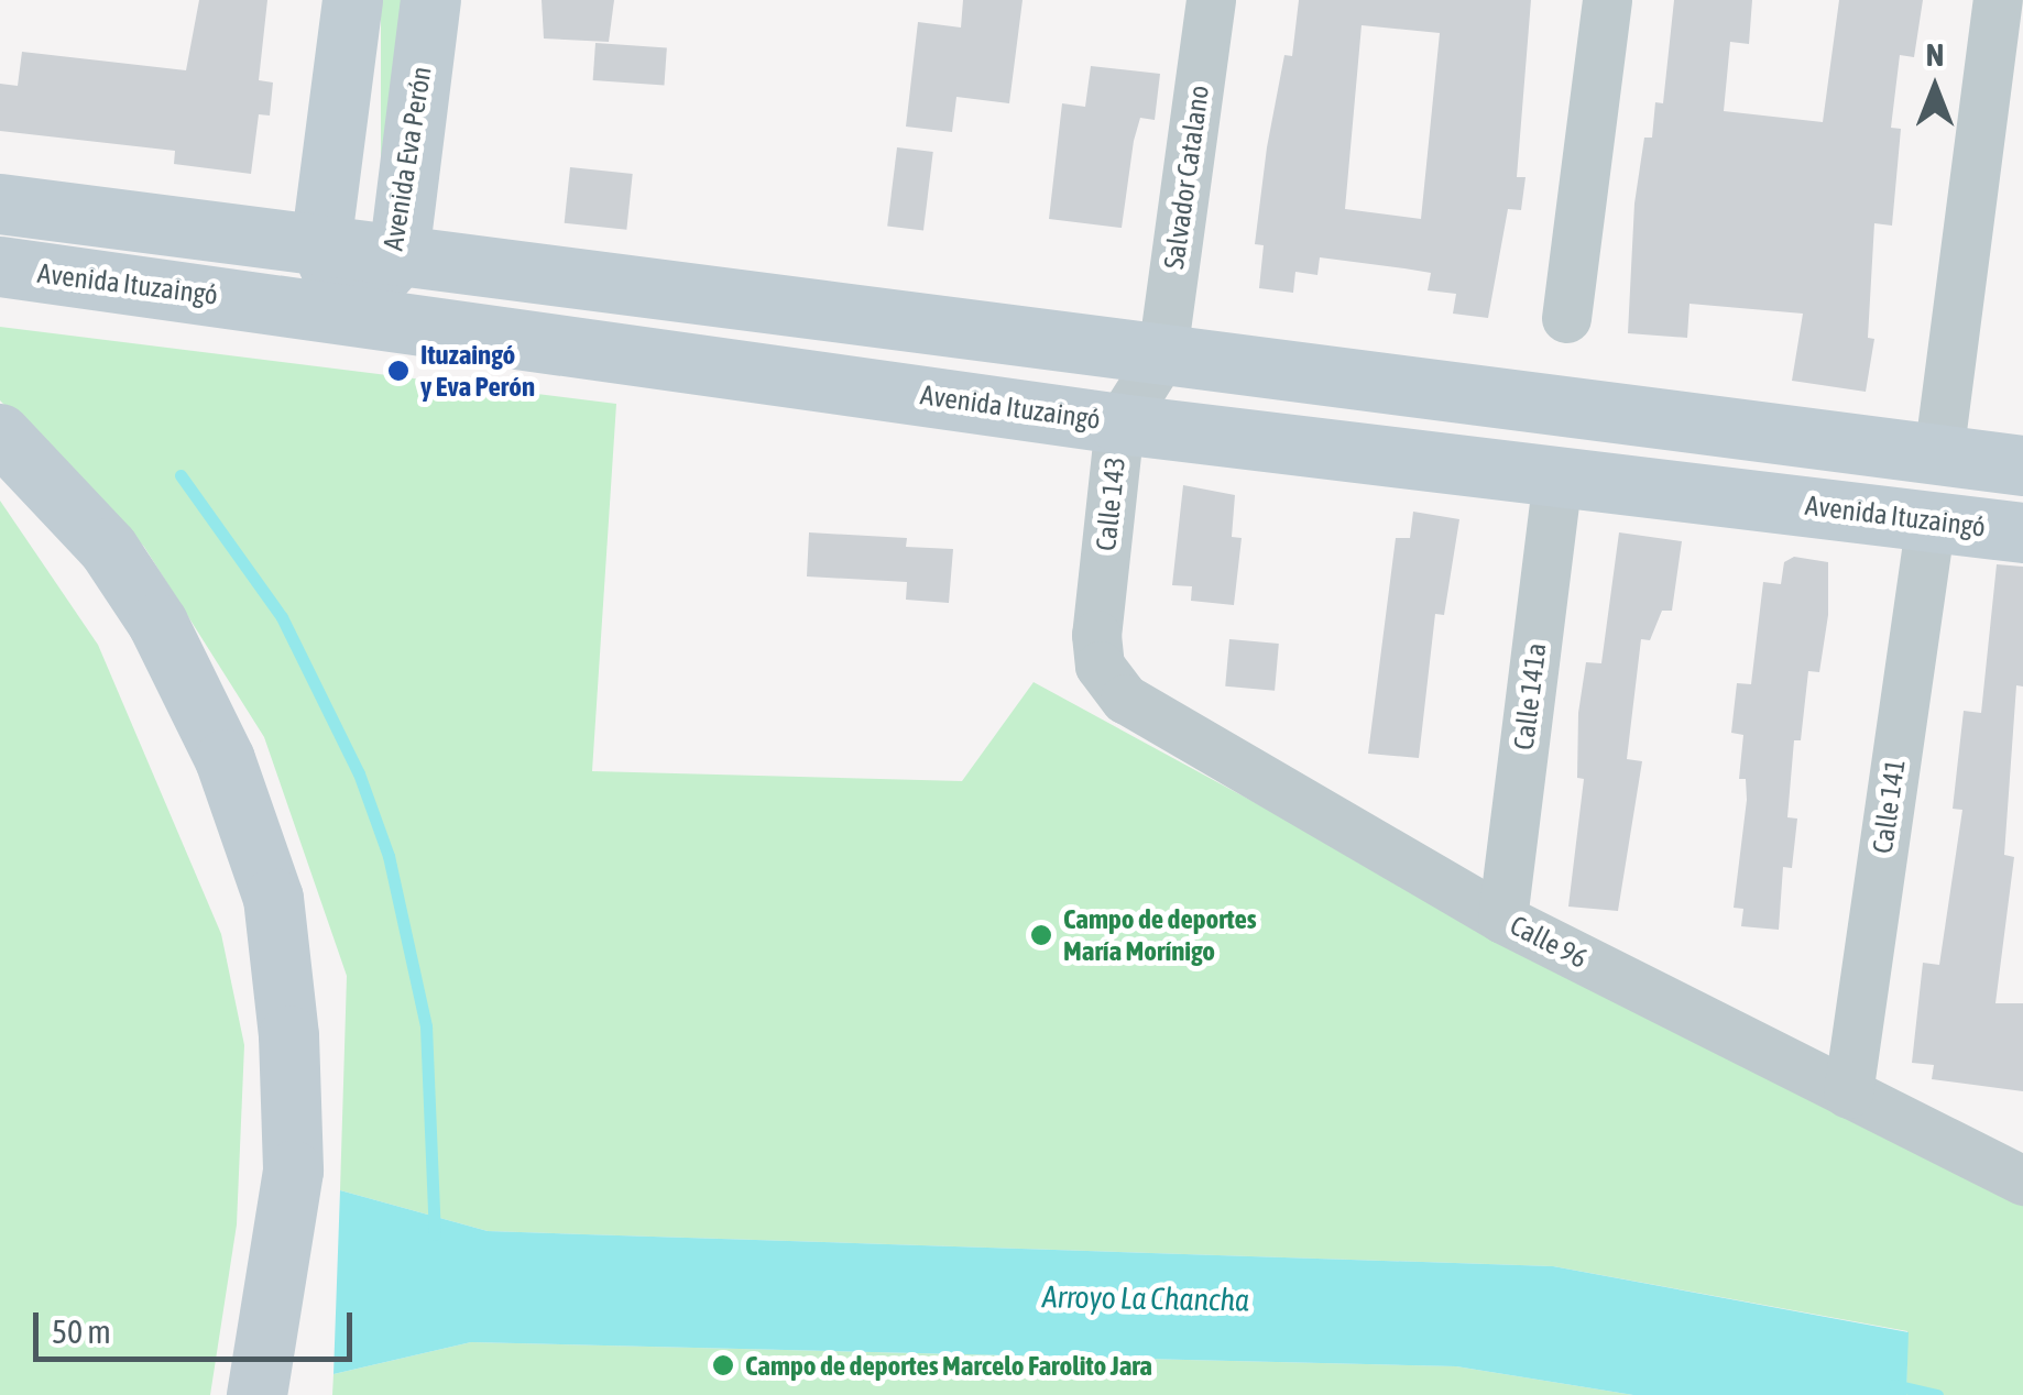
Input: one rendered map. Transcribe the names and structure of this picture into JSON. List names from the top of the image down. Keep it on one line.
{"streets":{"main road":["Avenida Eva Perón","Avenida Ituzaingó"],"street":["Salvador Catalano","Calle 143","Calle 141a","Calle 141","Calle 96"]},"crossings":[["Avenida Eva Perón","Avenida Ituzaingó"],["Salvador Catalano","Calle 143"],["Avenida Ituzaingó","Calle 143"],["Avenida Ituzaingó","Calle 141a"],["Avenida Ituzaingó","Calle 141"],["Calle 143","Calle 96"],["Calle 141a","Calle 96"],["Calle 141","Calle 96"]],"water":["Arroyo La Chancha"],"places":["Ituzaingó y Eva Perón","Campo de deportes María Morínigo","Campo de deportes Marcelo Farolito Jara"],"scale_bar":"50 m","north":"top"}
